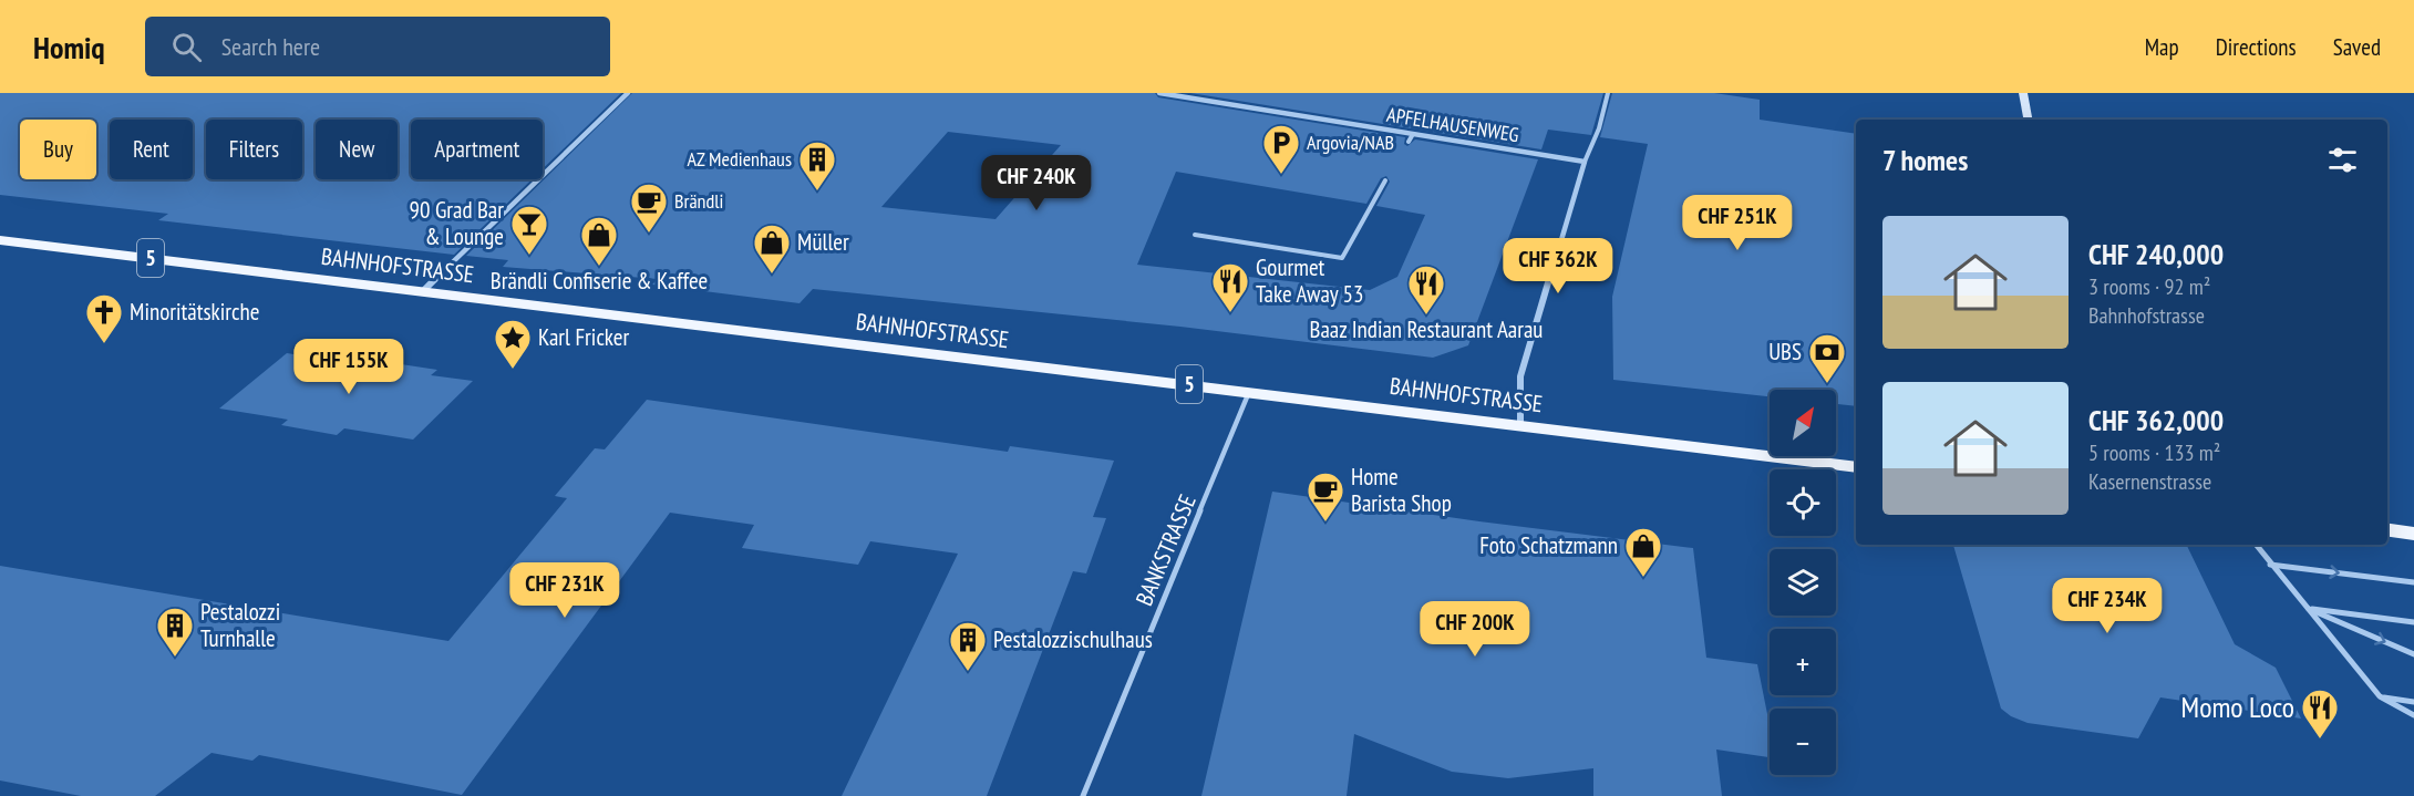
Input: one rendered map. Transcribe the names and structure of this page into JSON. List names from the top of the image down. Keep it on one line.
{"streets":{"main road":["5","BAHNHOFSTRASSE"],"street":["APFELHAUSENWEG"],"lane":["BANKSTRASSE"]},"crossings":[["BAHNHOFSTRASSE","BANKSTRASSE"]],"places":{"parking":["Argovia/NAB"],"building":["AZ Medienhaus","Pestalozzi Turnhalle","Pestalozzischulhaus"],"cafe":["Brändli","Home Barista Shop"],"bar":["90 Grad Bar & Lounge"],"shop":["Brändli Confiserie & Kaffee","Müller","Foto Schatzmann"],"restaurant":["Gourmet Take Away 53","Baaz Indian Restaurant Aarau","Momo Loco"],"church":["Minoritätskirche"],"place":["Karl Fricker"],"bank":["UBS"]},"north":"top right","page":{"header":"Homiq","search":"Search here","nav":["Map","Directions","Saved"],"chip":["Buy","Rent","Filters","New","Apartment"],"heading":"7 homes","price":["CHF 240K","CHF 251K","CHF 362K","CHF 155K","CHF 231K","CHF 234K","CHF 200K"],"list":[{"name":"CHF 240,000","note":"3 rooms · 92 m² · Bahnhofstrasse"},{"name":"CHF 362,000","note":"5 rooms · 133 m² · Kasernenstrasse"}],"map_buttons":["+","−"]}}
